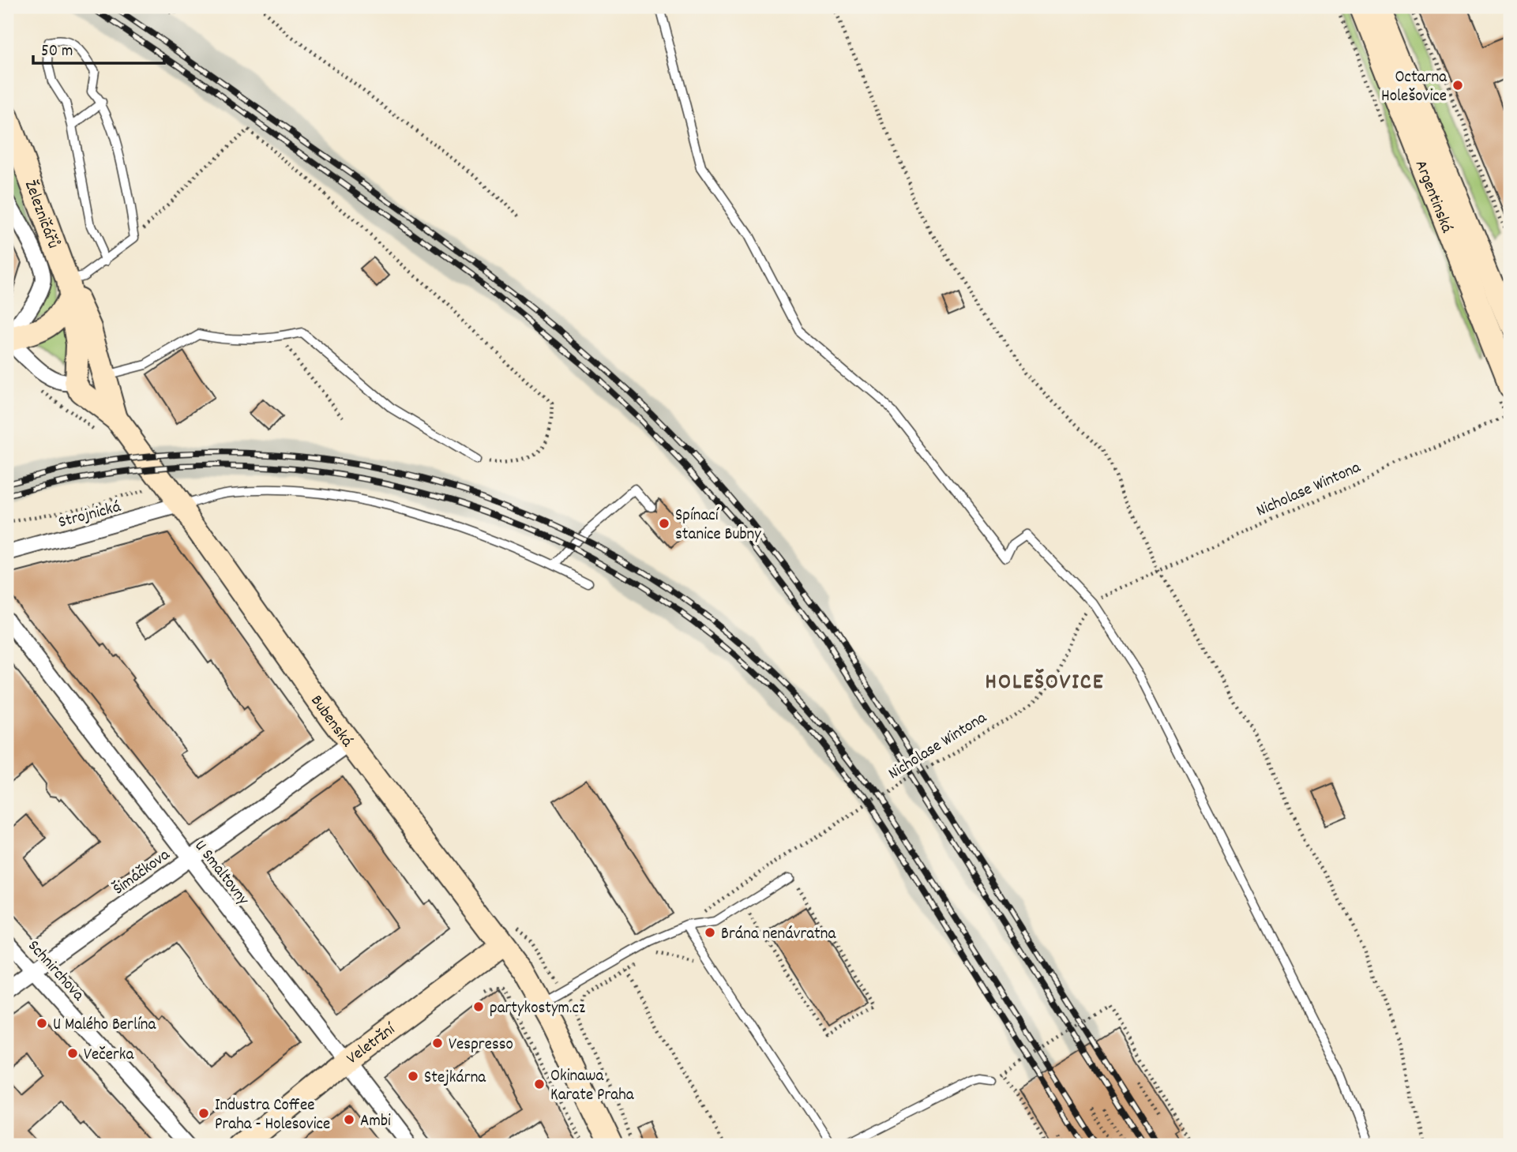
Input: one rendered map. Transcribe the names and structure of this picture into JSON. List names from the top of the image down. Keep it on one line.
{"streets":{"main road":["Argentinská","Železničářů","Bubenská","Veletržní"],"street":["Strojnická","Šimáčkova","U Smaltovny","Schnirchova"],"path":["Nicholase Wintona"]},"crossings":[["Železničářů","Bubenská"],["Strojnická","Bubenská"],["Bubenská","Šimáčkova"],["Bubenská","Veletržní"],["Šimáčkova","U Smaltovny"],["Šimáčkova","Schnirchova"],["U Smaltovny","Veletržní"]],"districts":["HOLEŠOVICE"],"places":["Octarna Holešovice","Spínací stanice Bubny","Brána nenávratna","partykostym.cz","U Malého Berlína","Vespresso","Večerka","Stejkárna","Okinawa Karate Praha","Industra Coffee Praha - Holesovice","Ambi"],"scale_bar":"50 m"}
